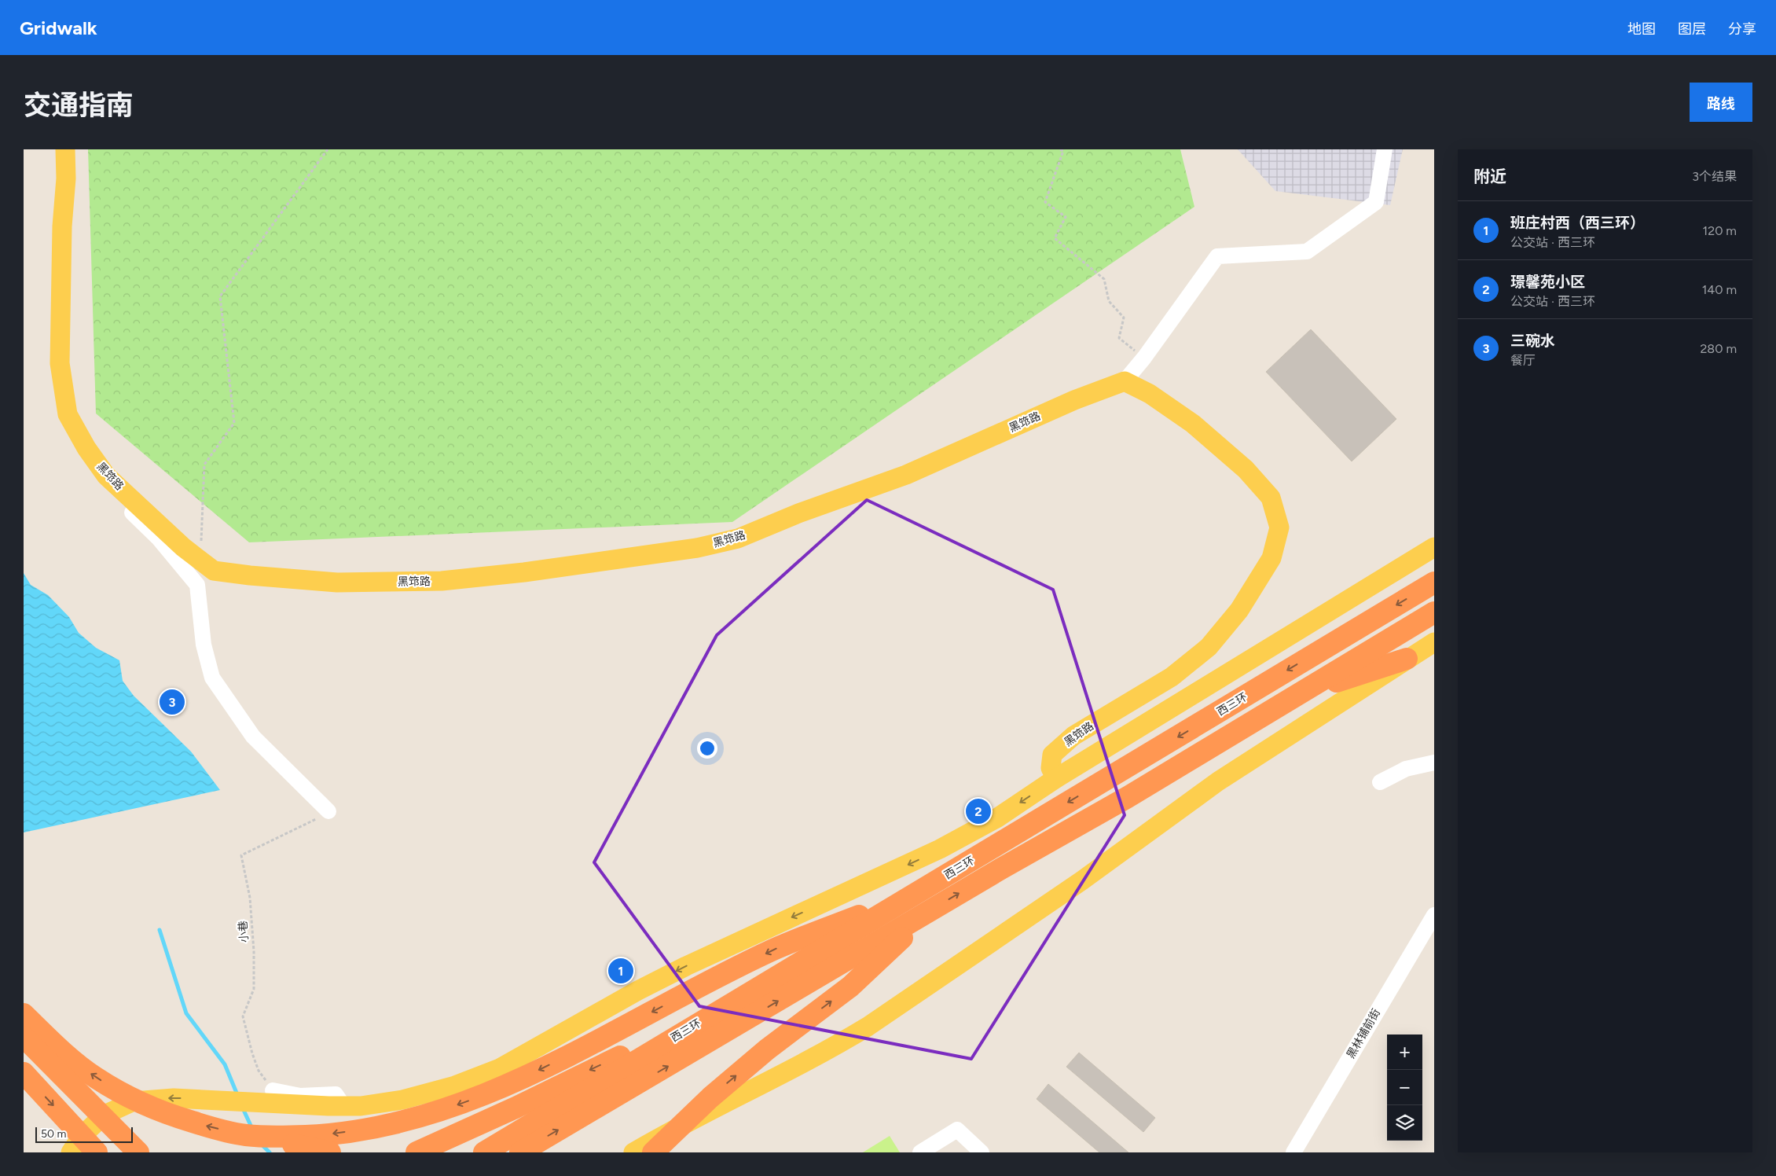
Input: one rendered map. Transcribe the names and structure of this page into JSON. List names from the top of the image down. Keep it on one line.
{"streets":{"highway":["西三环"],"main road":["黑筇路"],"street":["黑林铺前街"],"path":["小巷"]},"scale_bar":"50 m","page":{"header":"Gridwalk","nav":["地图","图层","分享"],"title":"交通指南","buttons":"路线","heading":["附近","3个结果"],"list":[{"mark":"1","name":"班庄村西（西三环）","note":"公交站 · 西三环","value":"120 m"},{"mark":"2","name":"璟馨苑小区","note":"公交站 · 西三环","value":"140 m"},{"mark":"3","name":"三碗水","note":"餐厅","value":"280 m"}],"pins":["3","2","1"],"map_buttons":["+","−"],"scale":"50 m"}}
